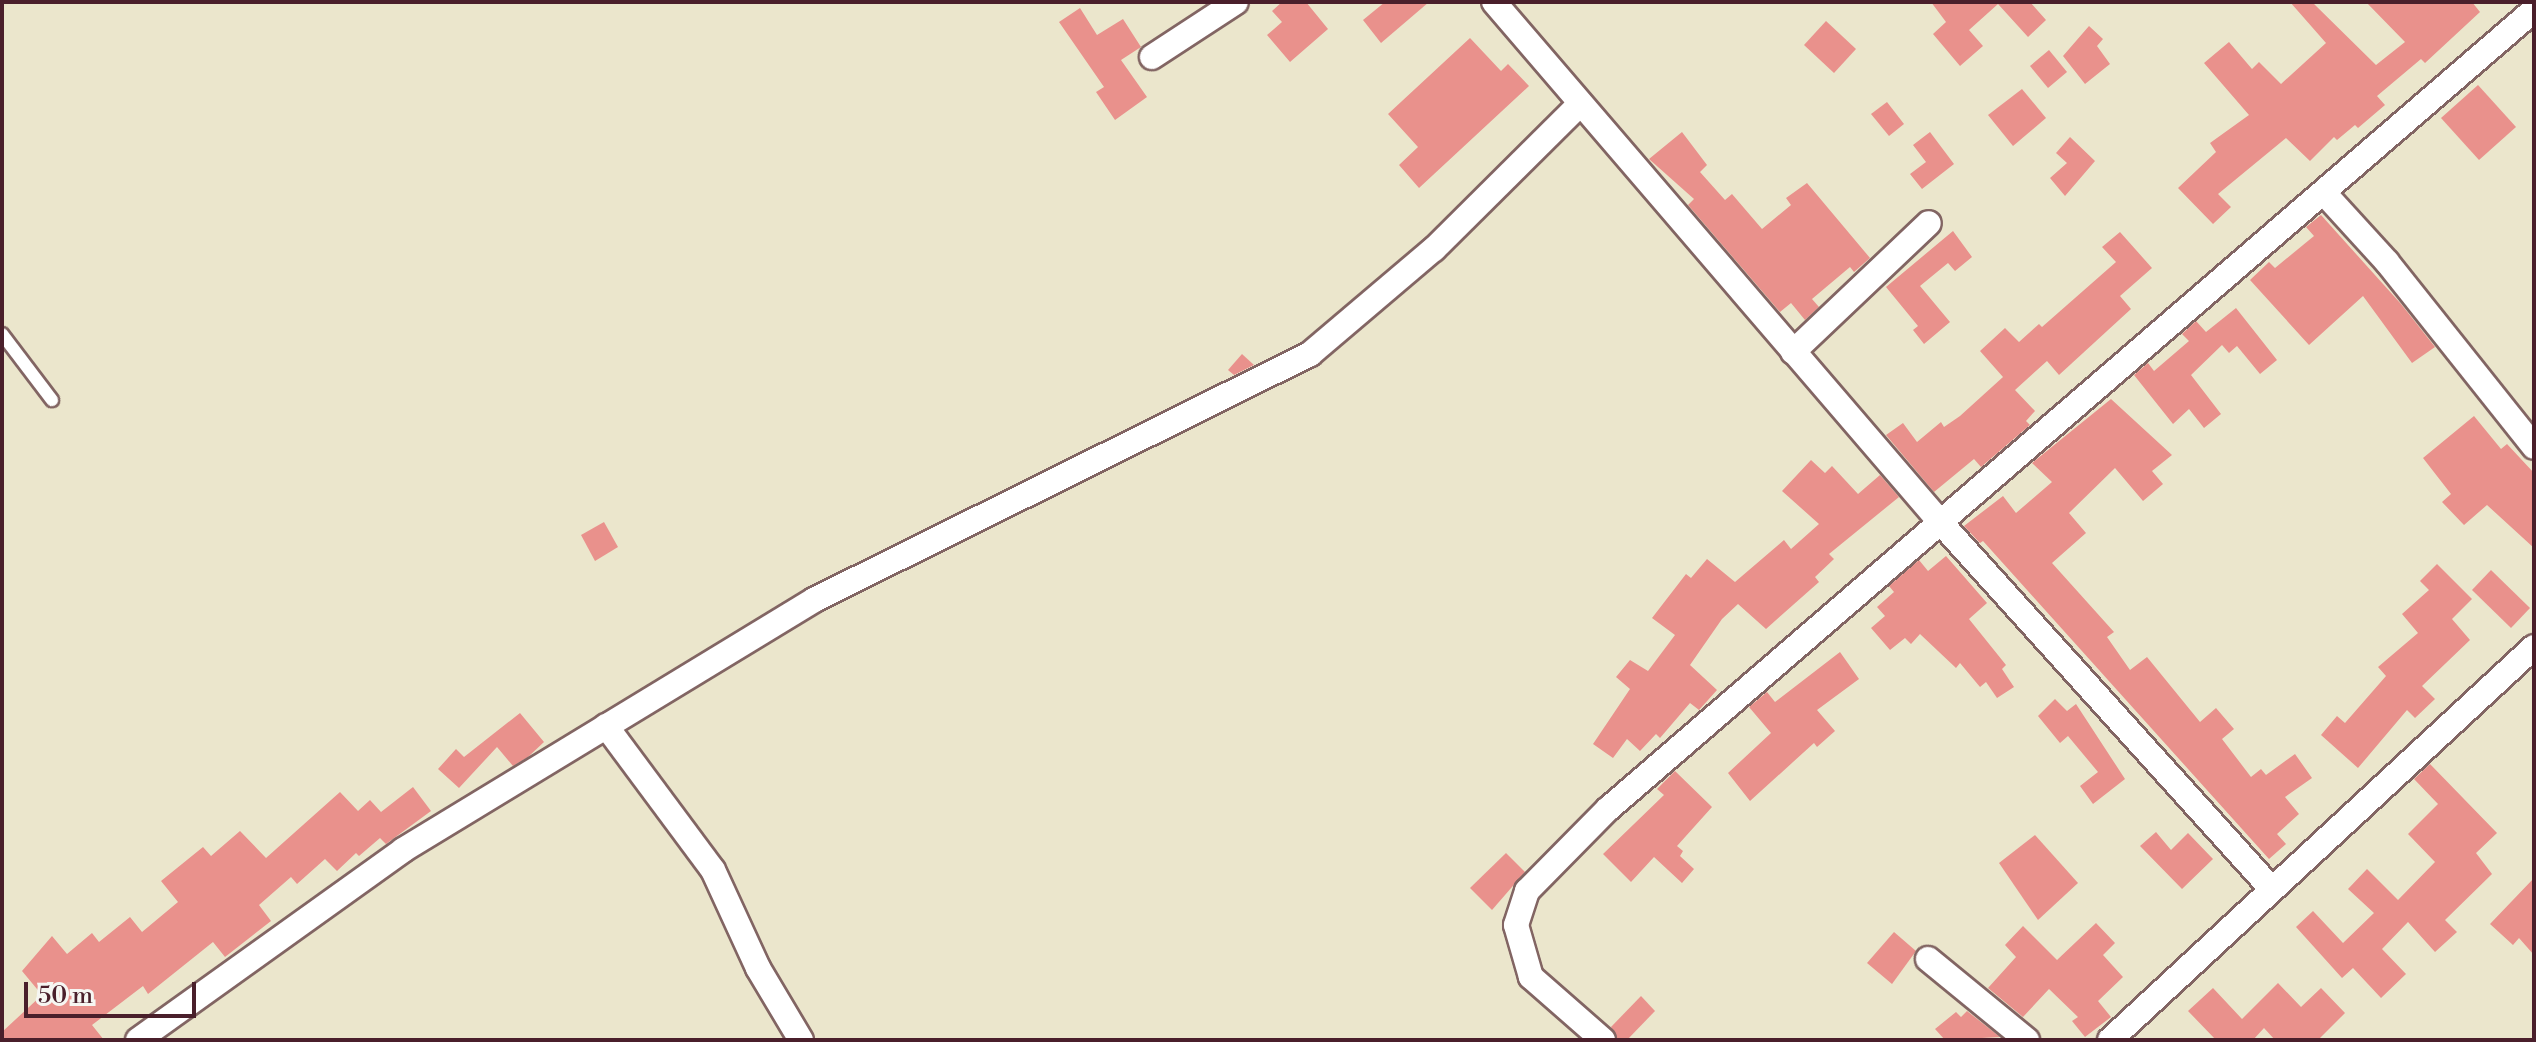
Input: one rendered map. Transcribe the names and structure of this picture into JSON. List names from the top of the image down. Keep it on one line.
{"scale_bar":"50 m"}
